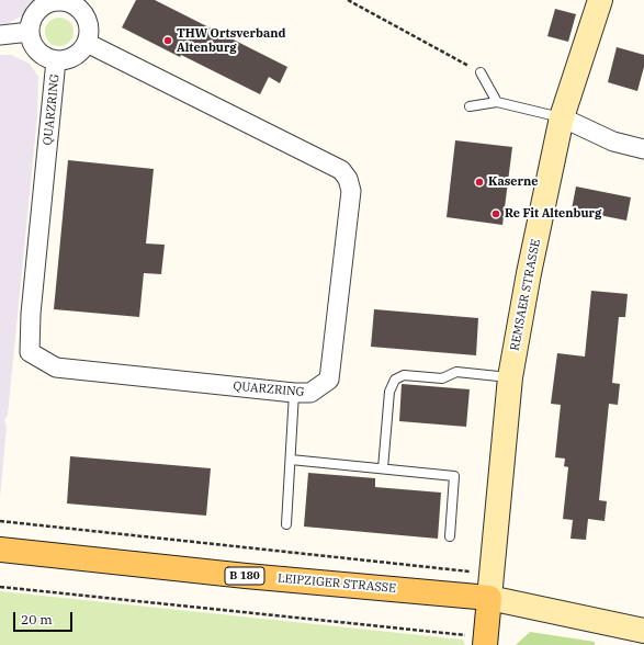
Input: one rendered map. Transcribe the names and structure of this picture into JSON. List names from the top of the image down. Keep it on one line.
{"streets":{"main road":["B 180","LEIPZIGER STRASSE"],"street":["QUARZRING","REMSAER STRASSE"]},"crossings":[["REMSAER STRASSE","LEIPZIGER STRASSE"]],"places":["THW Ortsverband Altenburg","Kaserne","Re Fit Altenburg"],"scale_bar":"20 m"}
